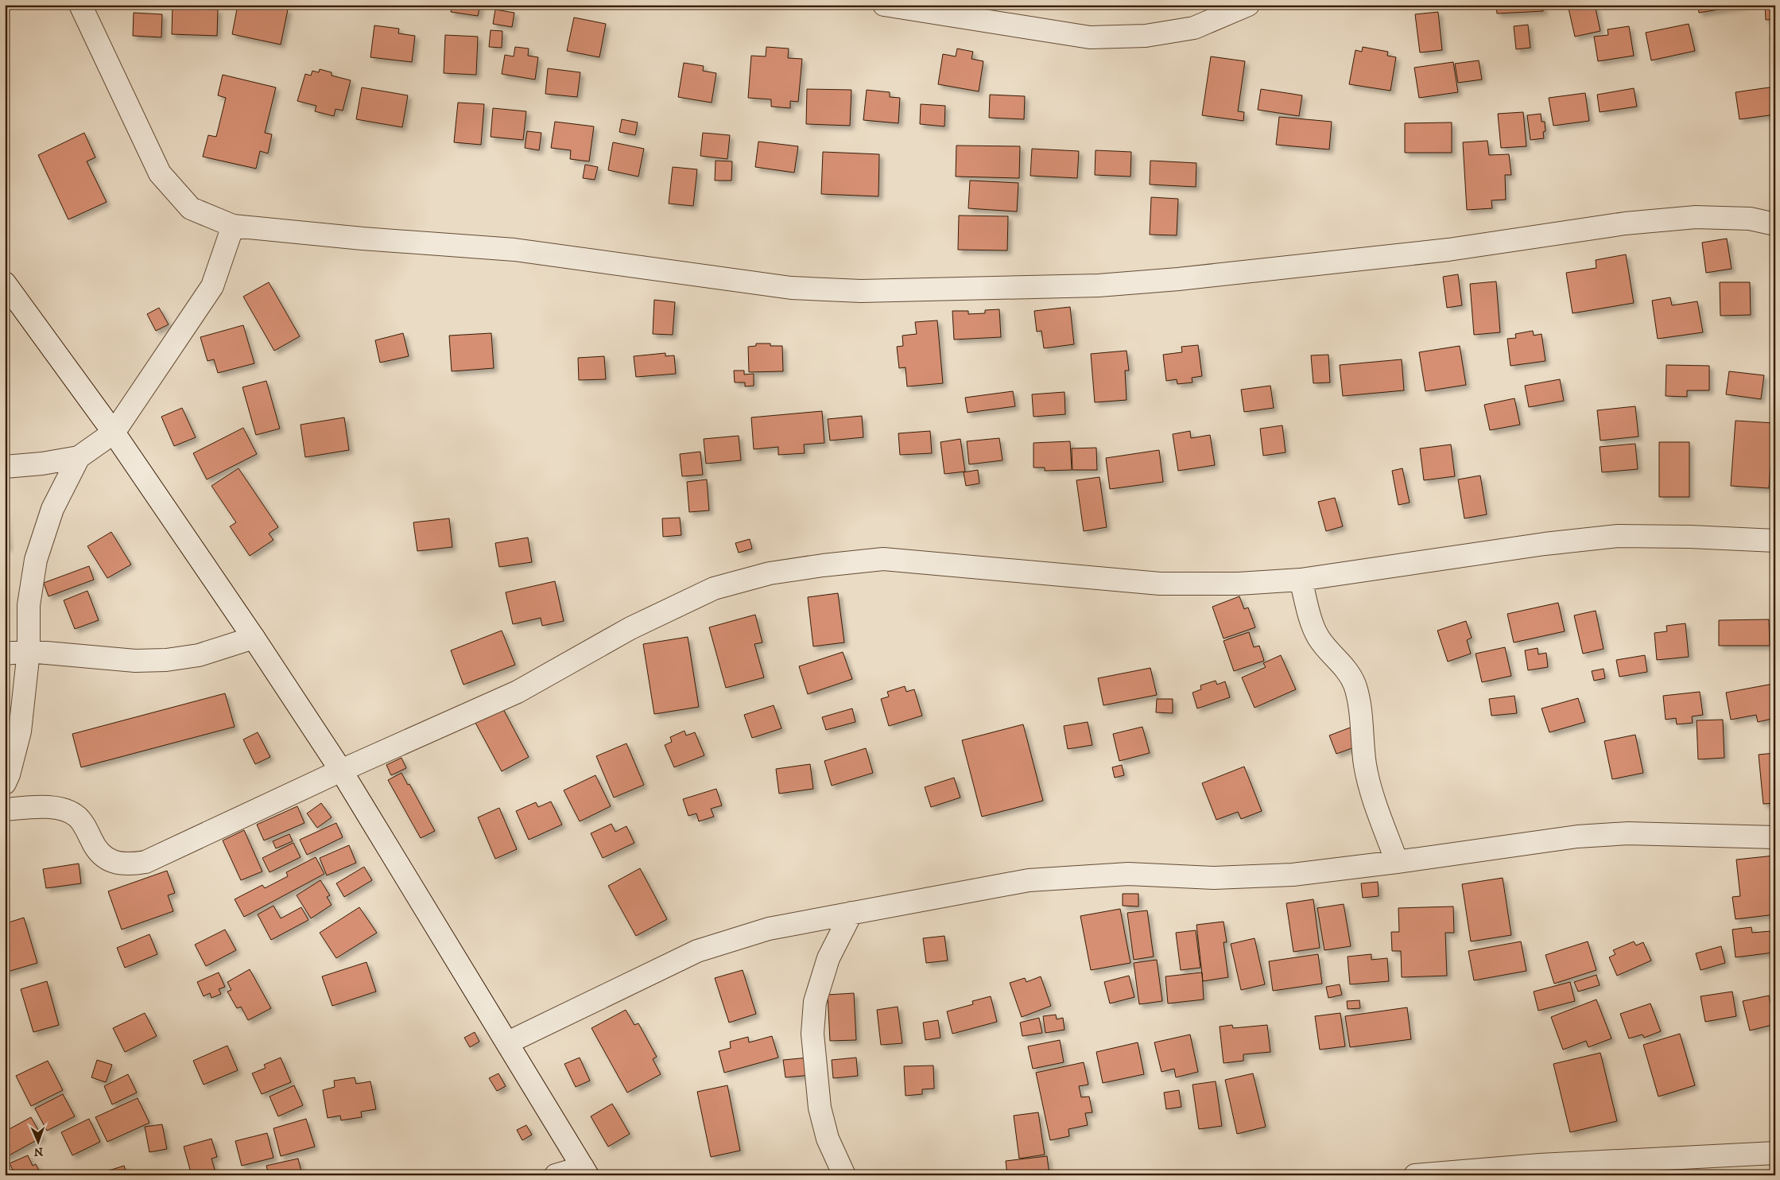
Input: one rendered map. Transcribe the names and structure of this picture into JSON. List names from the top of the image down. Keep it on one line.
{"north":"bottom"}
